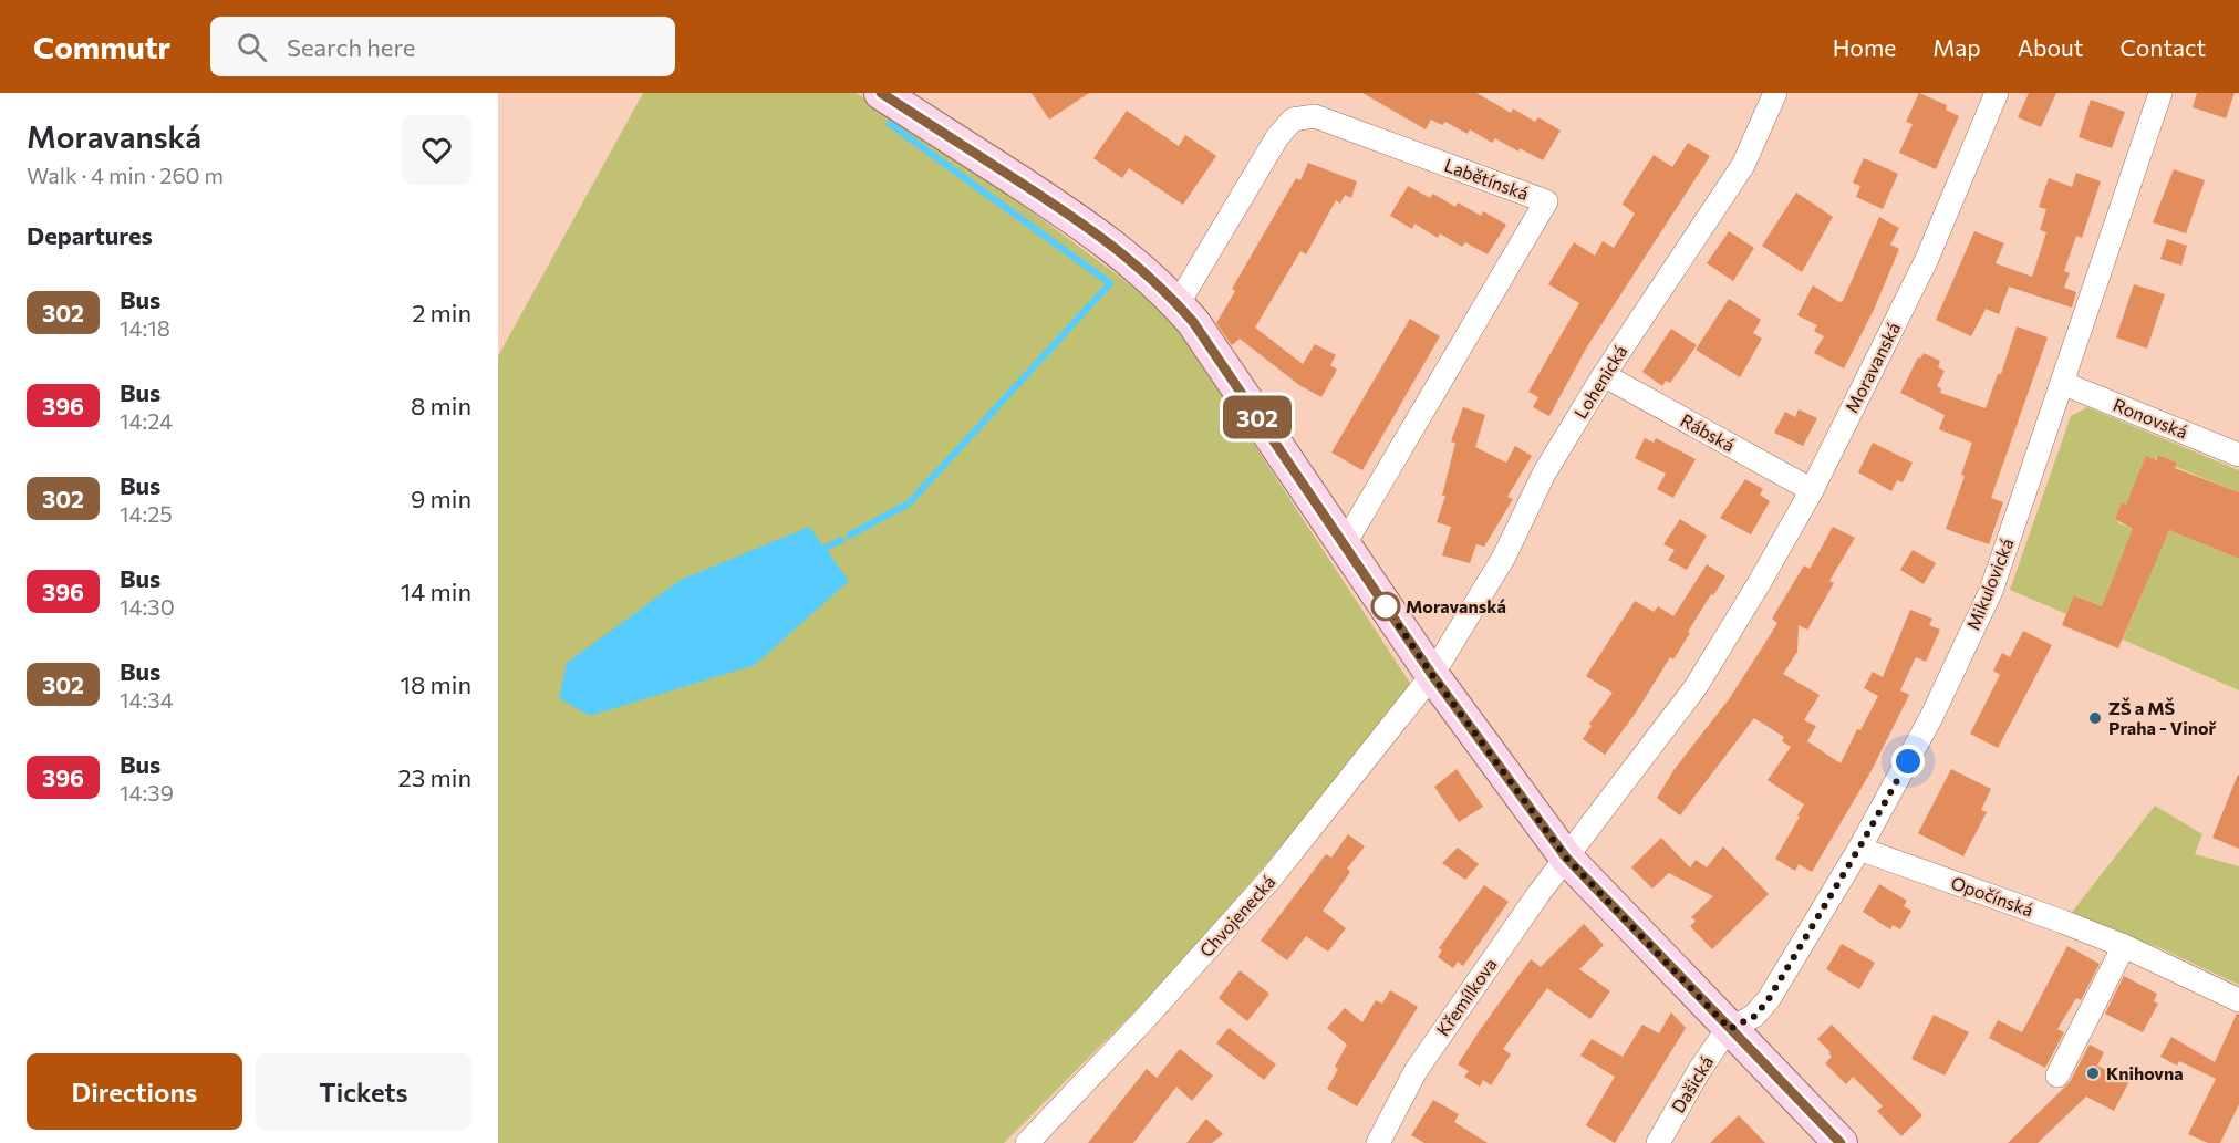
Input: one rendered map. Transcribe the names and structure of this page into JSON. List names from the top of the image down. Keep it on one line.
{"streets":{"street":["Labětínská","Moravanská","Lohenická","Ronovská","Rábská","Mikulovická","Opočínská","Chvojenecká","Křemílkova","Dašická"]},"crossings":[["Moravanská","Rábská"],["Moravanská","Křemílkova"],["Lohenická","Rábská"],["Lohenická","Chvojenecká"],["Ronovská","Mikulovická"],["Mikulovická","Opočínská"],["Mikulovická","Dašická"]],"places":["Moravanská","ZŠ a MŠ Praha - Vinoř","Knihovna"],"lines":["bus line 302"],"page":{"header":"Commutr","search":"Search here","nav":["Home","Map","About","Contact"],"heading":[["Moravanská","Walk · 4 min · 260 m"],"Departures"],"on_map":"302","list":[{"mark":"302","name":"Bus","note":"14:18","value":"2 min"},{"mark":"396","name":"Bus","note":"14:24","value":"8 min"},{"mark":"302","name":"Bus","note":"14:25","value":"9 min"},{"mark":"396","name":"Bus","note":"14:30","value":"14 min"},{"mark":"302","name":"Bus","note":"14:34","value":"18 min"},{"mark":"396","name":"Bus","note":"14:39","value":"23 min"}],"buttons":["Directions","Tickets"]}}
